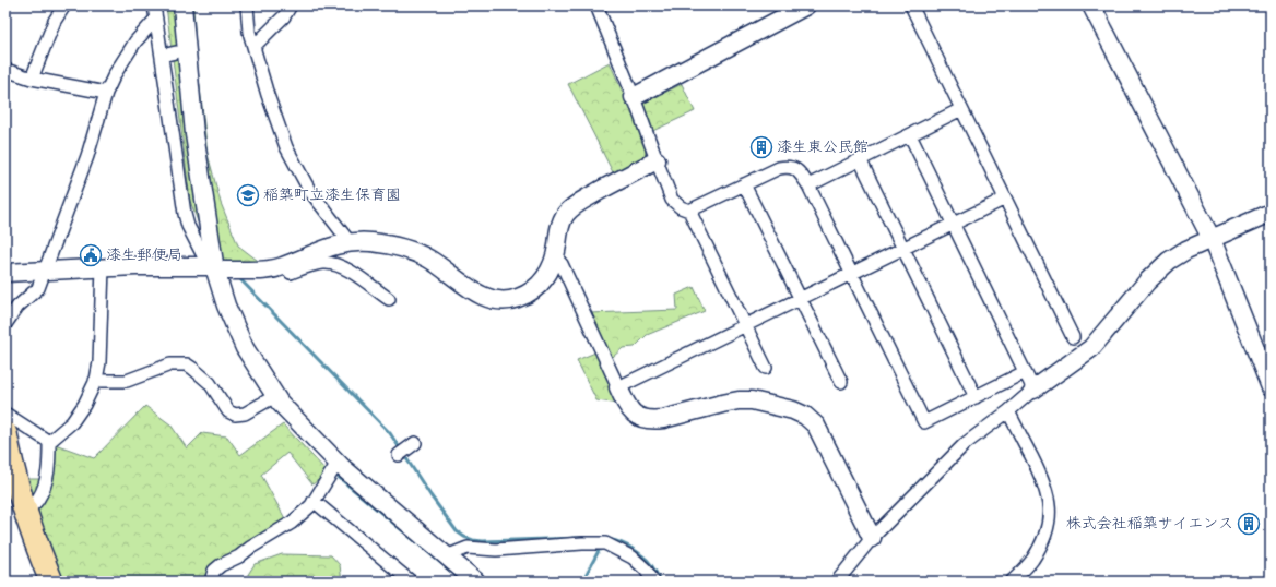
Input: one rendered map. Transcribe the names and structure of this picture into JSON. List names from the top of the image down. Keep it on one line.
{"places":{"building":["漆生東公民館","株式会社稲築サイエンス"],"school or university":["稲築町立漆生保育園"],"public building":["漆生郵便局"]}}
